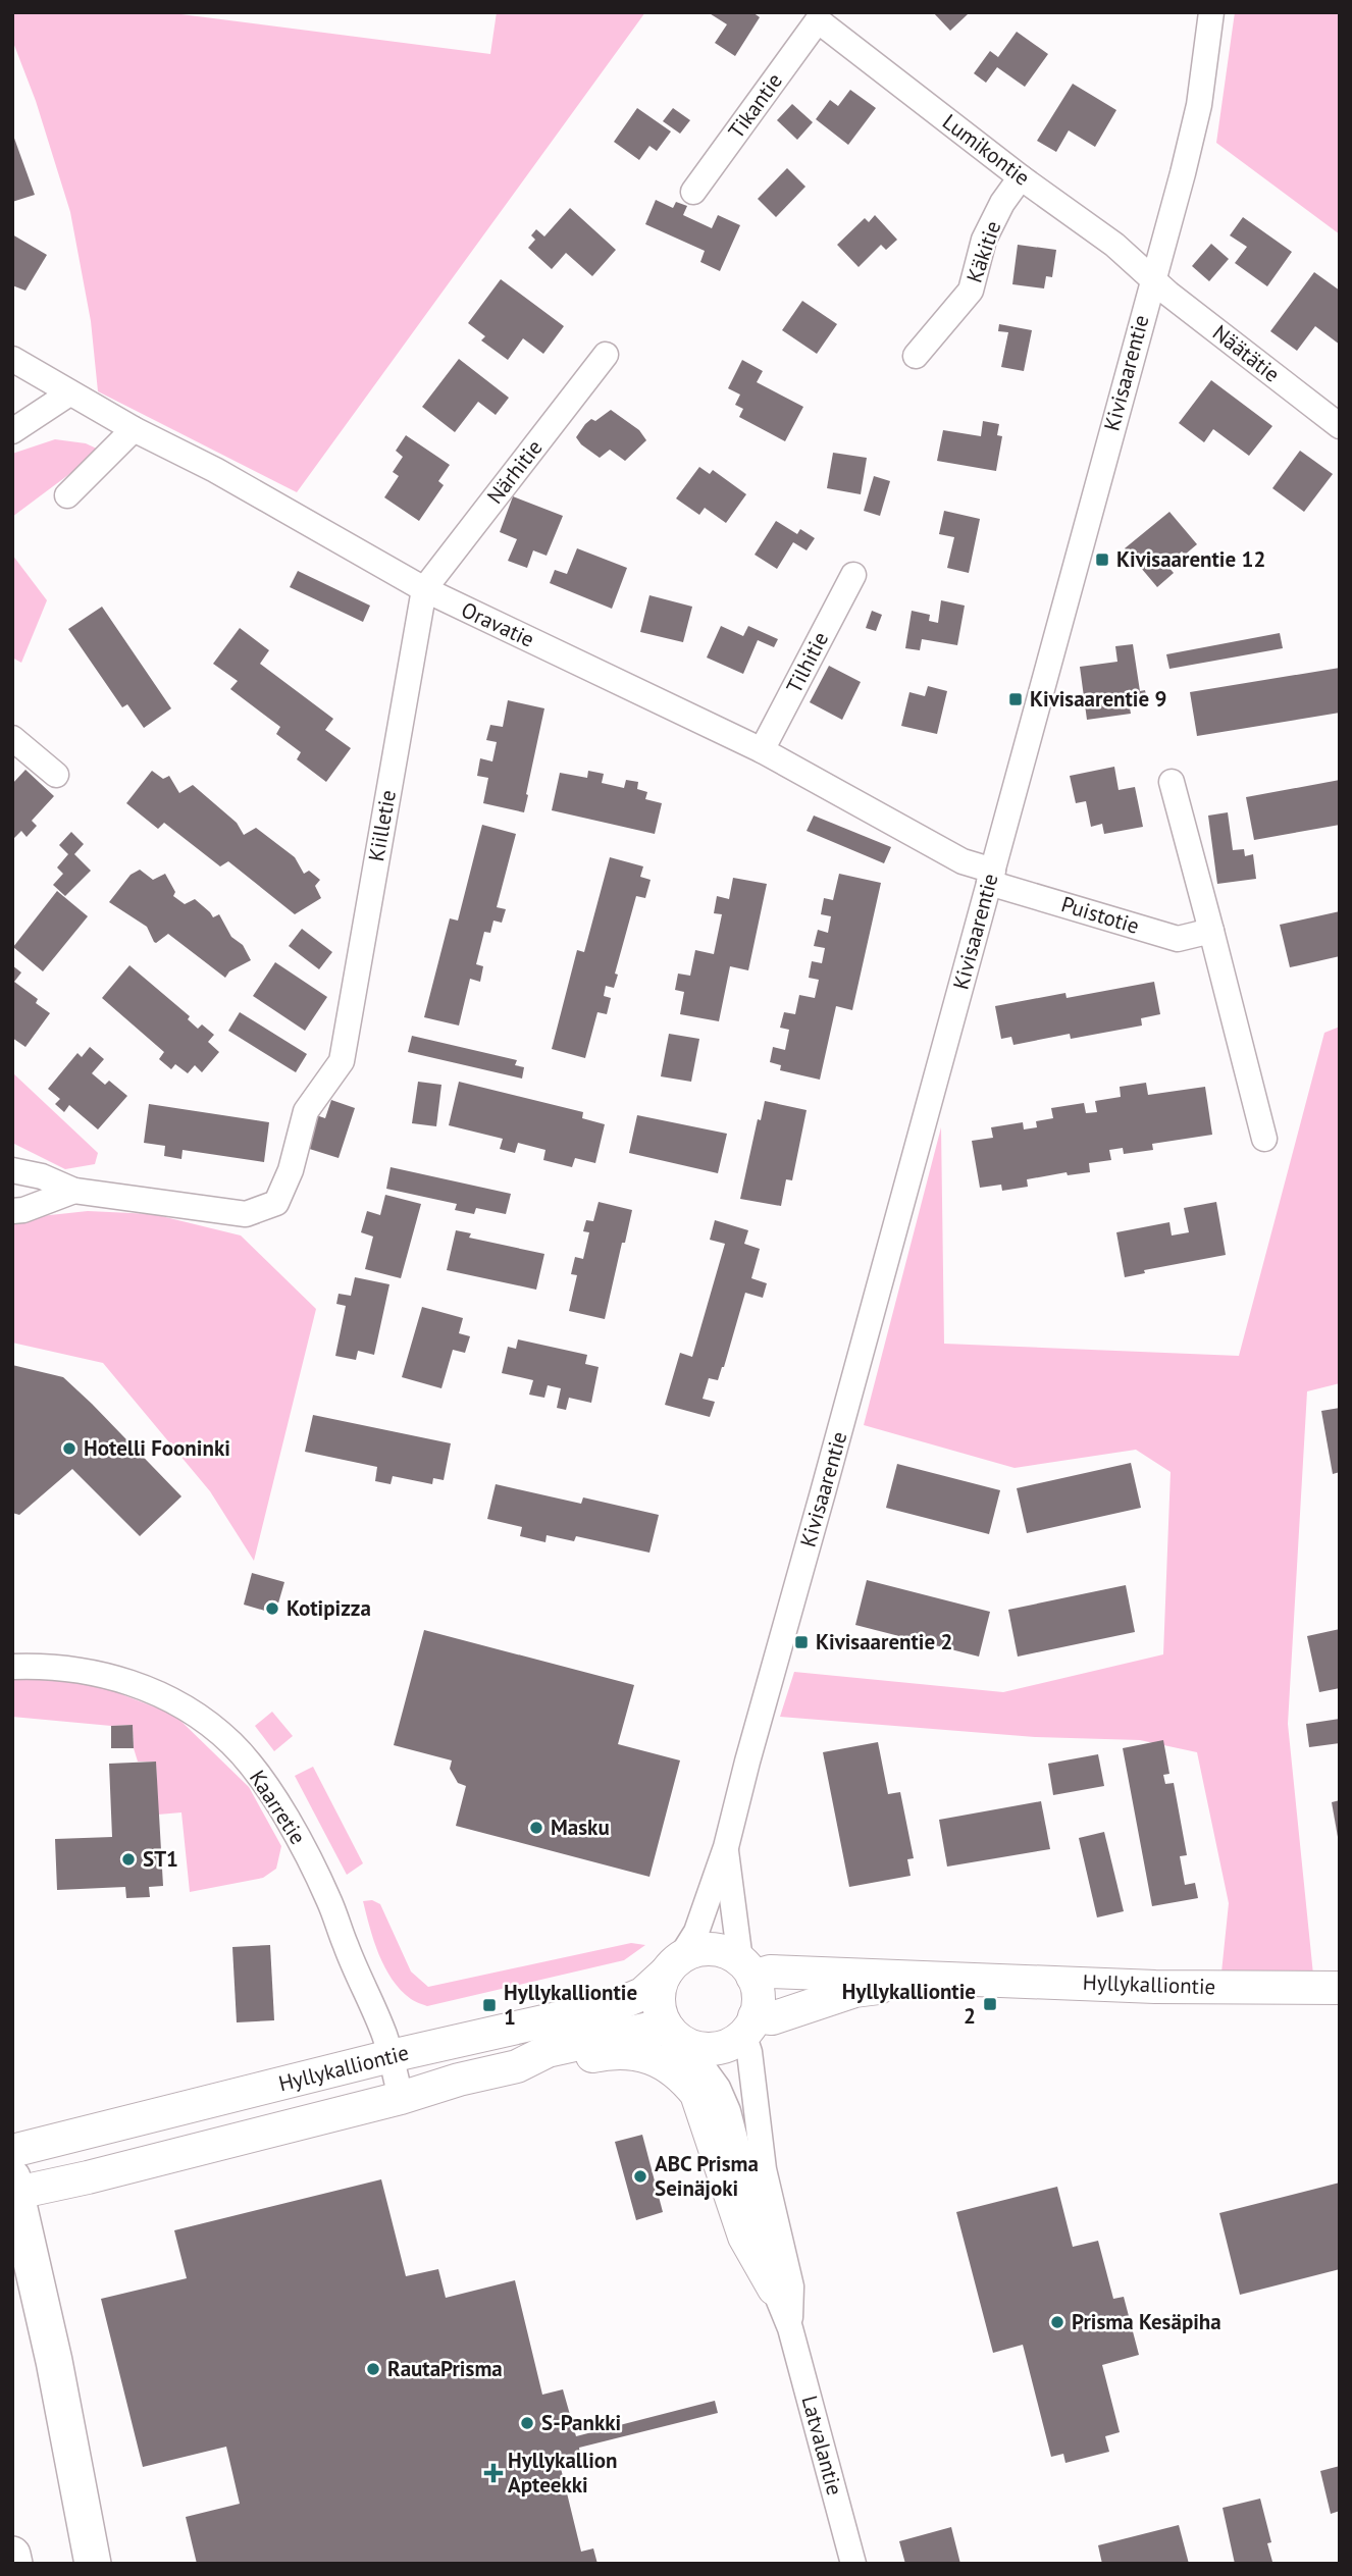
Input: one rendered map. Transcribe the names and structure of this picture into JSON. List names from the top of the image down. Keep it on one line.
{"streets":{"main road":["Hyllykalliontie"],"street":["Tikantie","Lumikontie","Käkitie","Näätätie","Kivisaarentie","Närhitie","Oravatie","Tilhitie","Kiilletie","Puistotie","Kaarretie","Latvalantie"]},"crossings":[["Tikantie","Lumikontie"],["Lumikontie","Käkitie"],["Lumikontie","Näätätie"],["Lumikontie","Kivisaarentie"],["Näätätie","Kivisaarentie"],["Kivisaarentie","Oravatie"],["Kivisaarentie","Puistotie"],["Kivisaarentie","Hyllykalliontie"],["Kivisaarentie","Latvalantie"],["Närhitie","Oravatie"],["Närhitie","Kiilletie"],["Oravatie","Tilhitie"],["Oravatie","Kiilletie"],["Oravatie","Puistotie"],["Kaarretie","Hyllykalliontie"],["Hyllykalliontie","Latvalantie"]],"places":{"transit":["Kivisaarentie 12","Kivisaarentie 9","Kivisaarentie 2","Hyllykalliontie 2","Hyllykalliontie 1"],"other":["Hotelli Fooninki","Kotipizza","Masku","ST1","ABC Prisma Seinäjoki","Prisma Kesäpiha","RautaPrisma","S-Pankki"],"health":["Hyllykallion Apteekki"]}}
